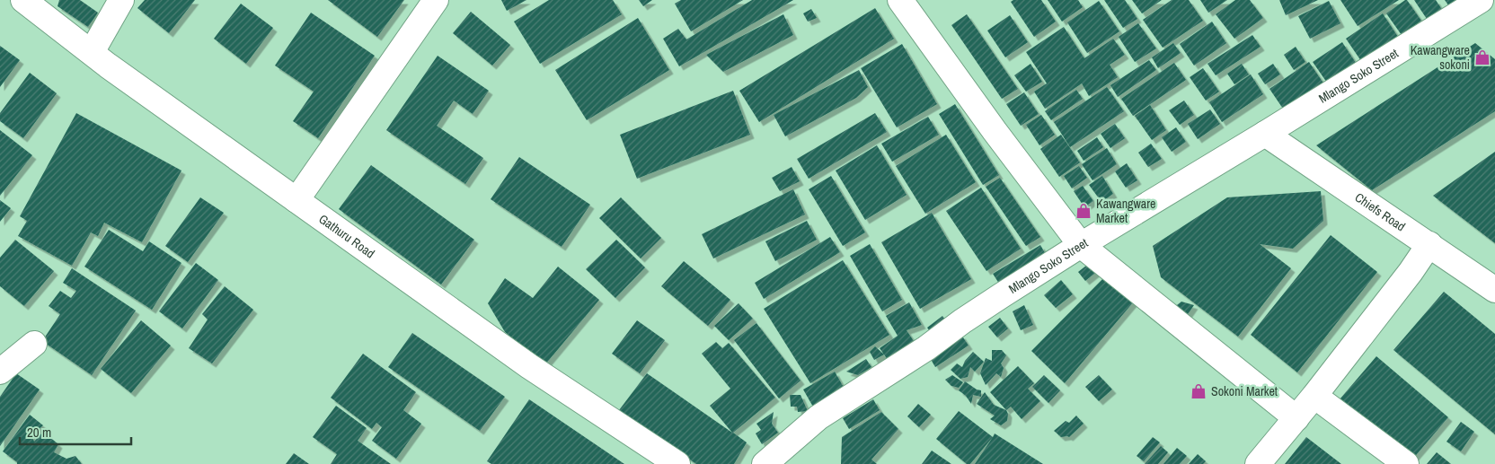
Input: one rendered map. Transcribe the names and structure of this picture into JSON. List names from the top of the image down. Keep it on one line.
{"streets":{"street":["Mlango Soko Street","Chiefs Road","Gathuru Road"]},"crossings":[["Mlango Soko Street","Chiefs Road"]],"places":{"shop":["Kawangware sokoni","Kawangware Market","Sokoni Market"]},"scale_bar":"20 m"}
